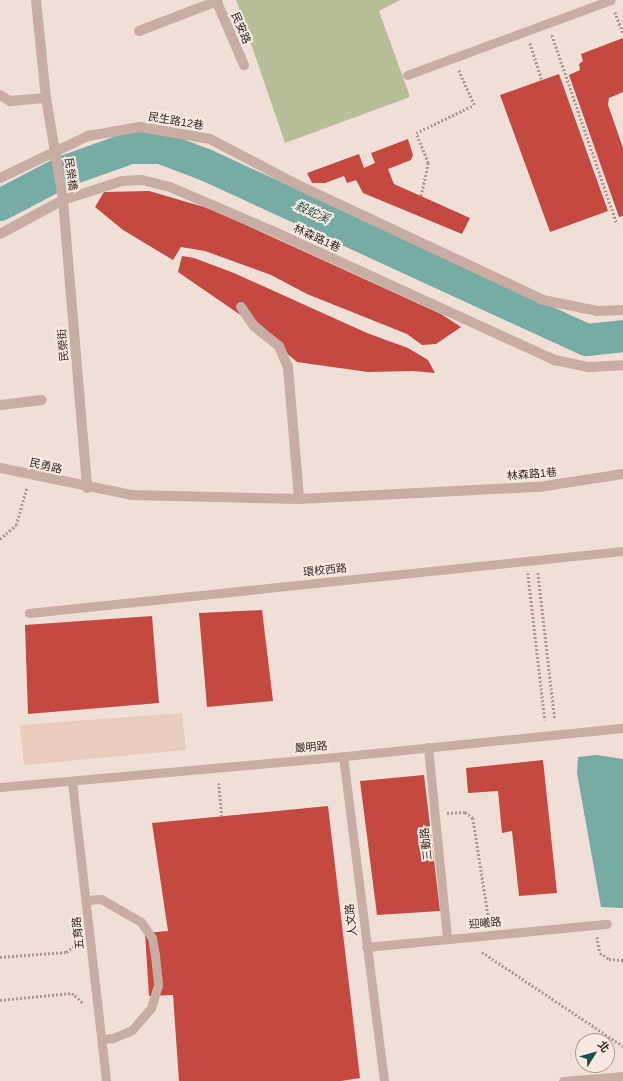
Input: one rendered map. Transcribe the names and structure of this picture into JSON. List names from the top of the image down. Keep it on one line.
{"streets":{"street":["民安路","民生路12巷","民榮橋","林森路1巷","民榮街","民勇路"],"lane":["環校西路","嚴明路","三動路","人文路","迎曦路","五育路"]},"crossings":[["民生路12巷","民榮橋"],["民榮橋","林森路1巷"],["民榮橋","民榮街"],["林森路1巷","民榮街"],["林森路1巷","民勇路"],["民榮街","民勇路"],["嚴明路","三動路"],["嚴明路","人文路"],["嚴明路","五育路"],["三動路","迎曦路"],["人文路","迎曦路"]],"water":["殺蛇溪"],"north":"top right"}
